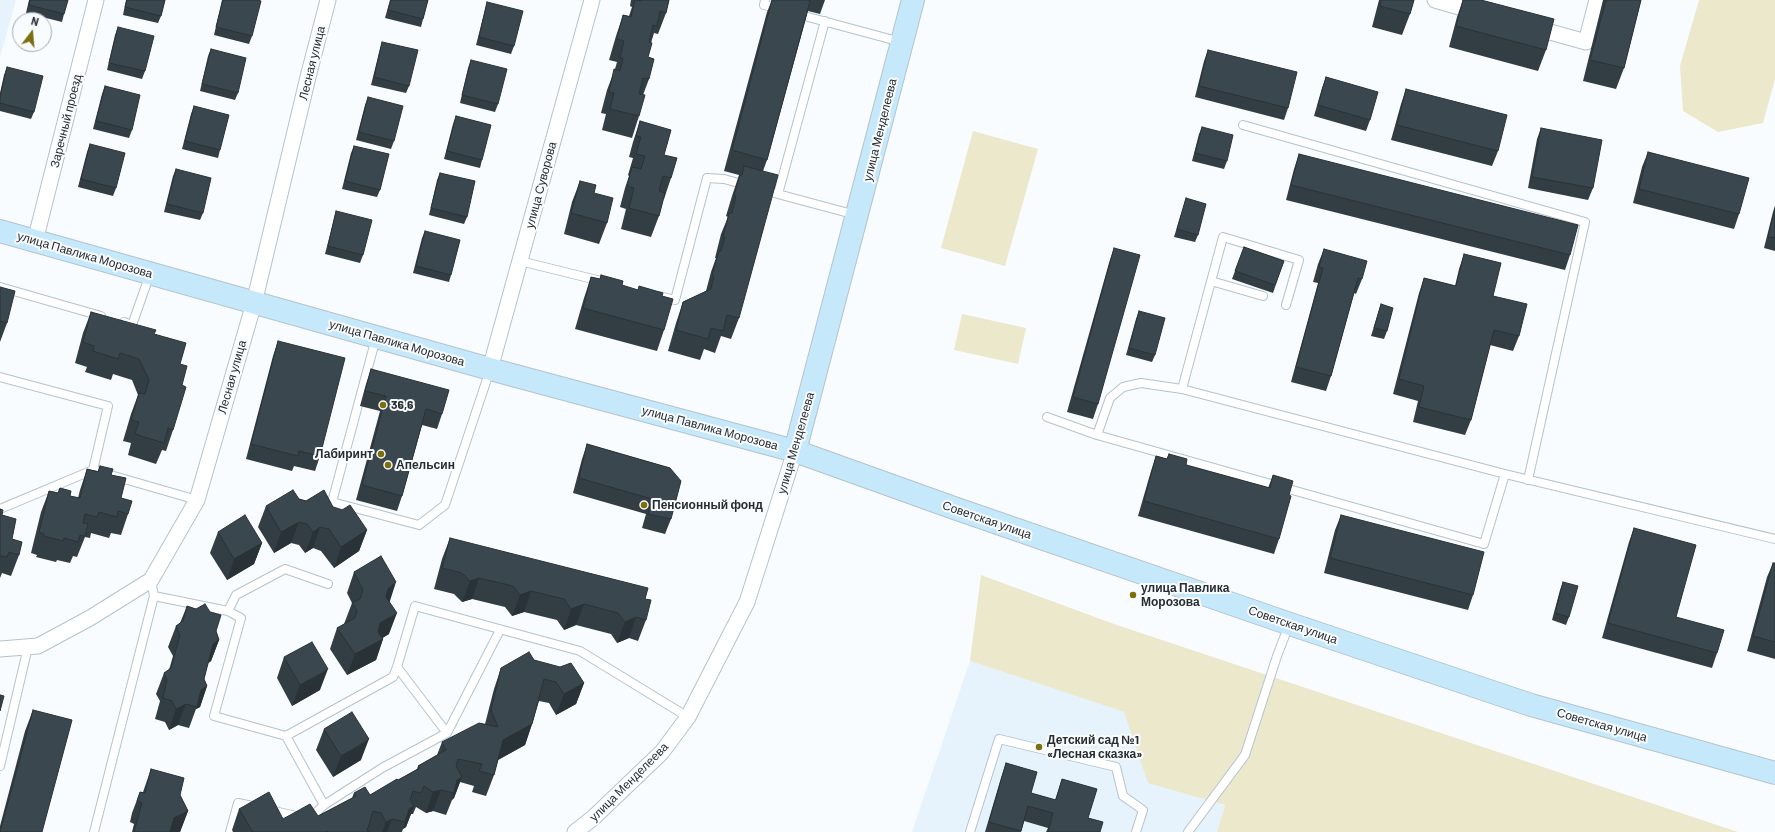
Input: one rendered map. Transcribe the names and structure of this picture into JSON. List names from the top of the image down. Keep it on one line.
{"streets":{"street":["Лесная улица","Заречный проезд","улица Менделеева","улица Суворова","улица Павлика Морозова","Советская улица"]},"crossings":[["Лесная улица","улица Павлика Морозова"],["Заречный проезд","улица Павлика Морозова"],["улица Менделеева","улица Павлика Морозова"],["улица Менделеева","Советская улица"],["улица Суворова","улица Павлика Морозова"],["улица Павлика Морозова","Советская улица"]],"places":["36,6","Лабиринт","Апельсин","Пенсионный фонд","улица Павлика Морозова","Детский сад №1 «Лесная сказка»"],"north":"top"}
